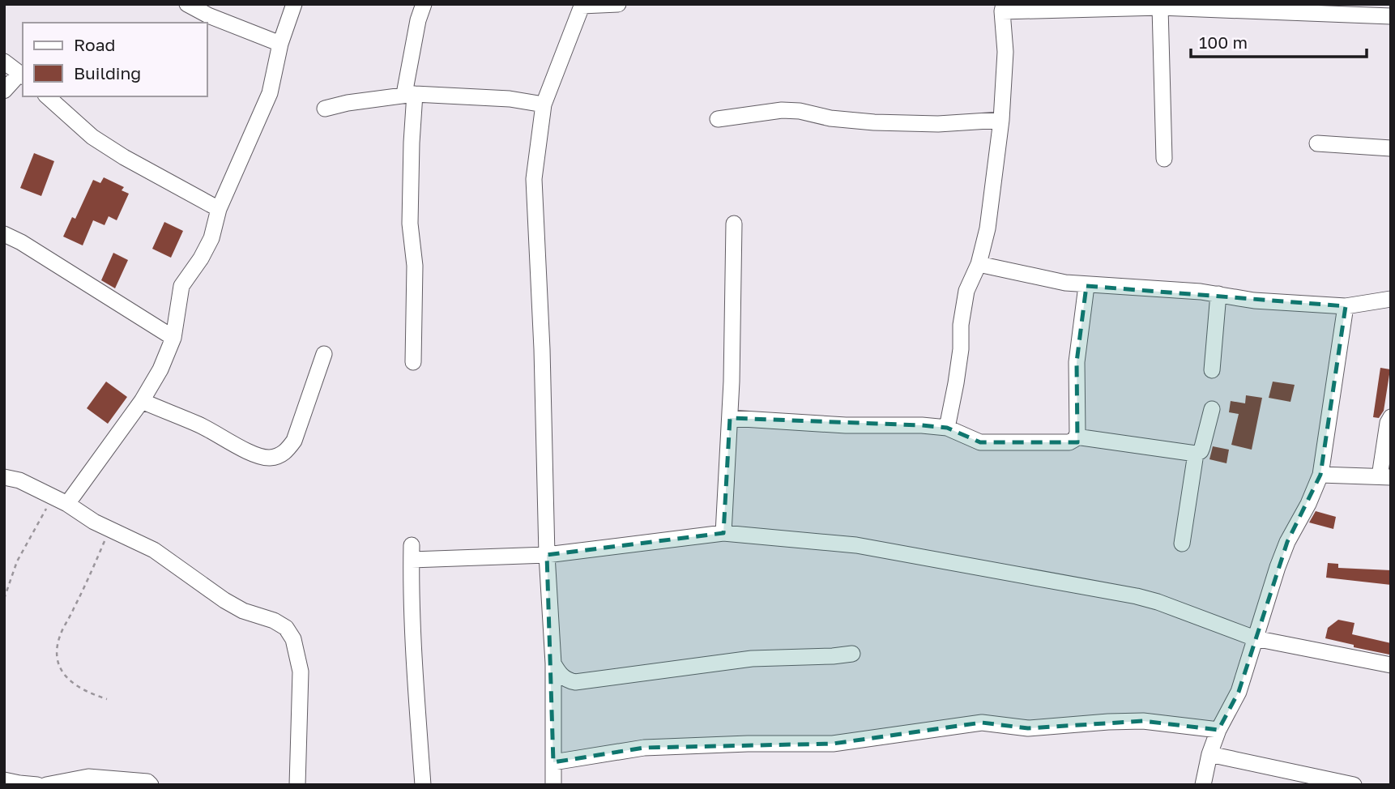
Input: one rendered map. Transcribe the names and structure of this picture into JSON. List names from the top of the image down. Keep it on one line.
{"legend":["Road","Building"],"scale_bar":"100 m"}
